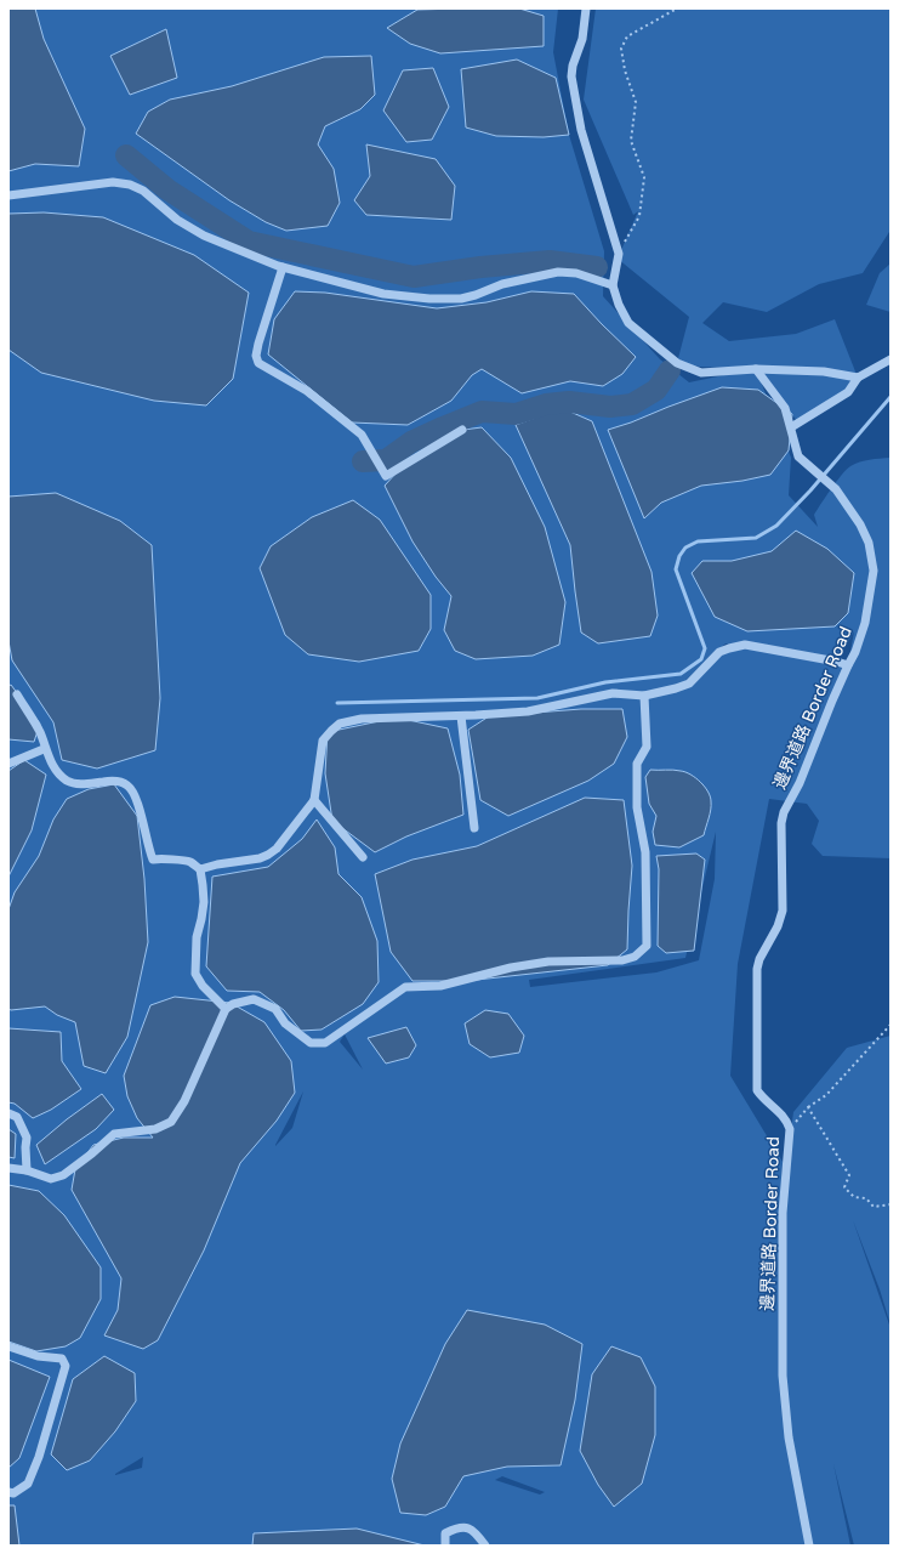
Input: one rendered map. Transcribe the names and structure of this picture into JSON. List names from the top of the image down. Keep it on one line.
{"streets":{"street":["邊界道路 Border Road"]}}
